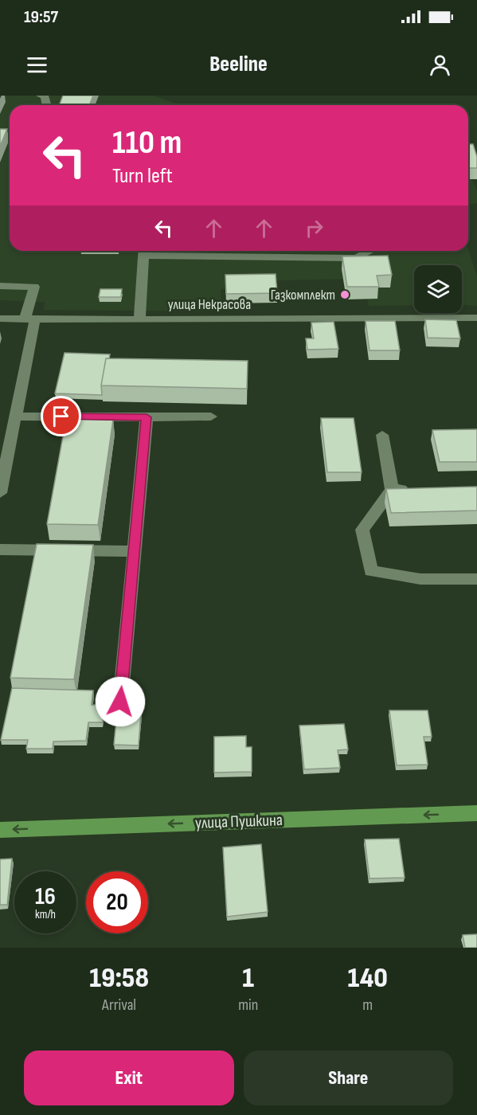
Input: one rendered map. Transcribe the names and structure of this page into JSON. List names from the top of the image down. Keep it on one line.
{"streets":{"main road":["улица Пушкина"],"street":["улица Некрасова"]},"one_way":["улица Пушкина"],"places":["Газкомплект"],"page":{"status":"19:57","header":"Beeline","turn":["110 m","Turn left"],"speed":"16 km/h","limit":"20","eta":["19:58","Arrival","1","min","140","m"],"buttons":["Exit","Share"]}}
